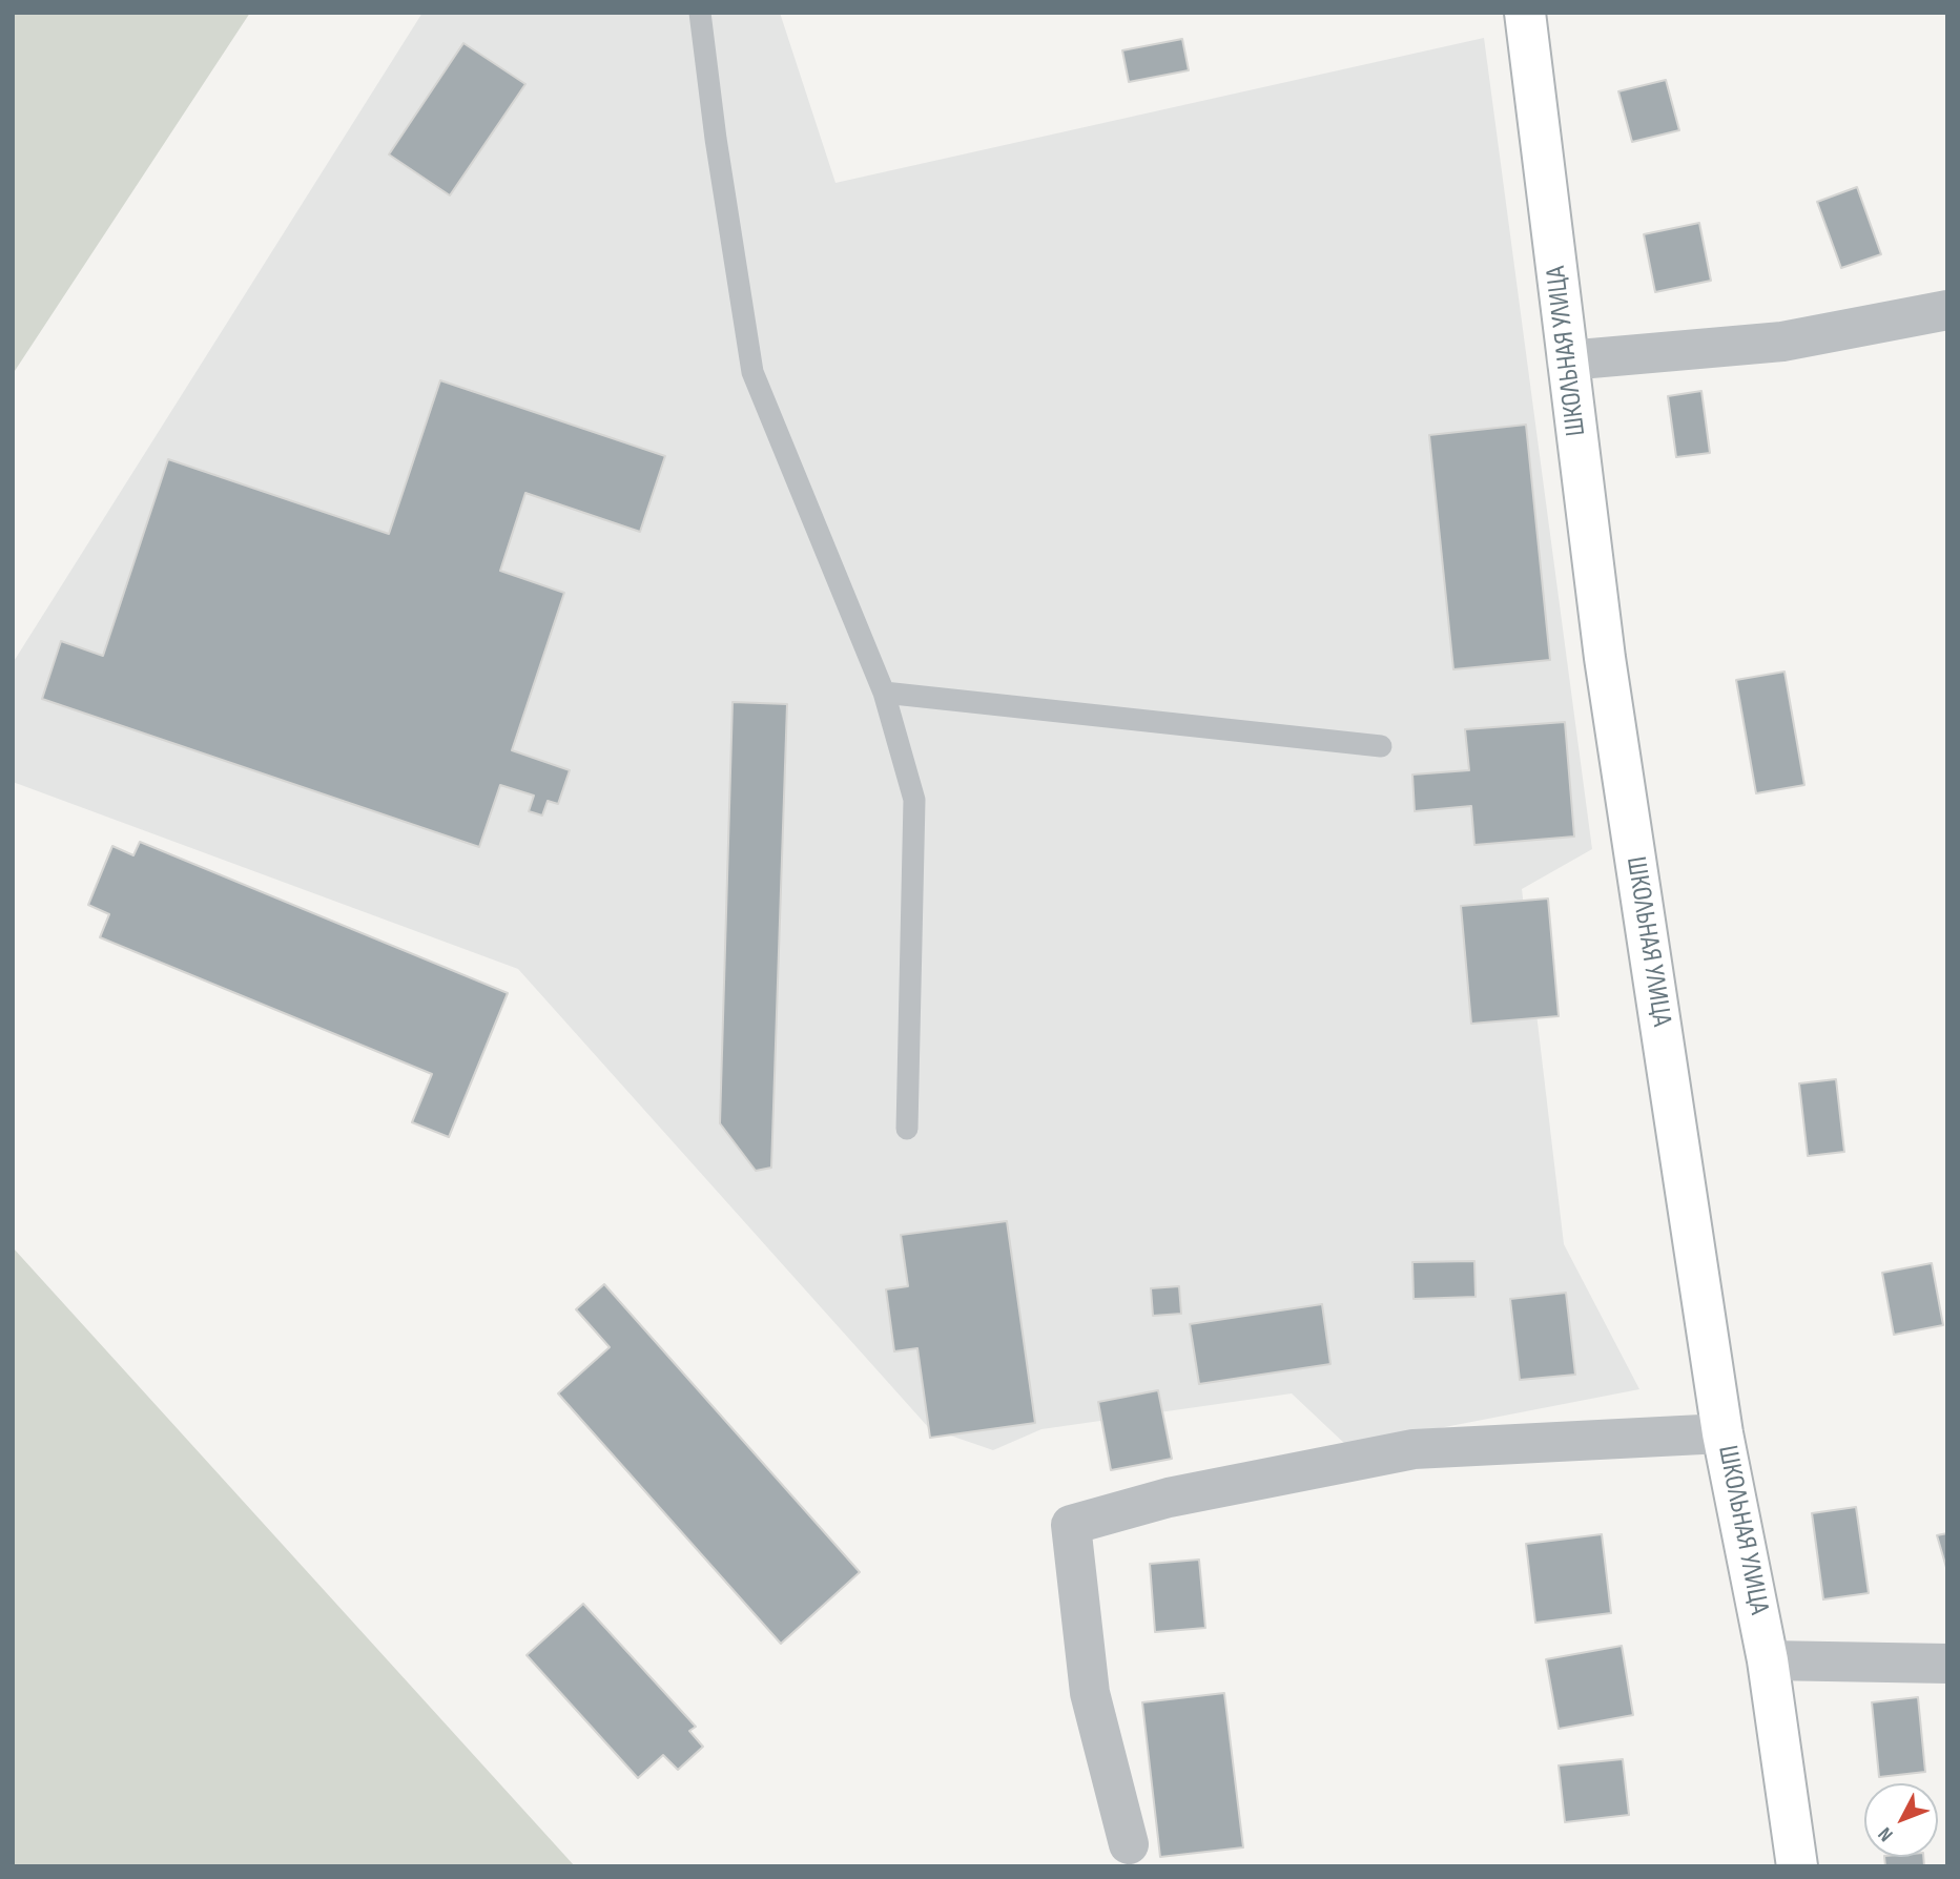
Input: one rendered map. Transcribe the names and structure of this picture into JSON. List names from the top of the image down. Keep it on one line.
{"streets":{"street":["ШКОЛЬНАЯ УЛИЦА"]},"north":"bottom left"}
